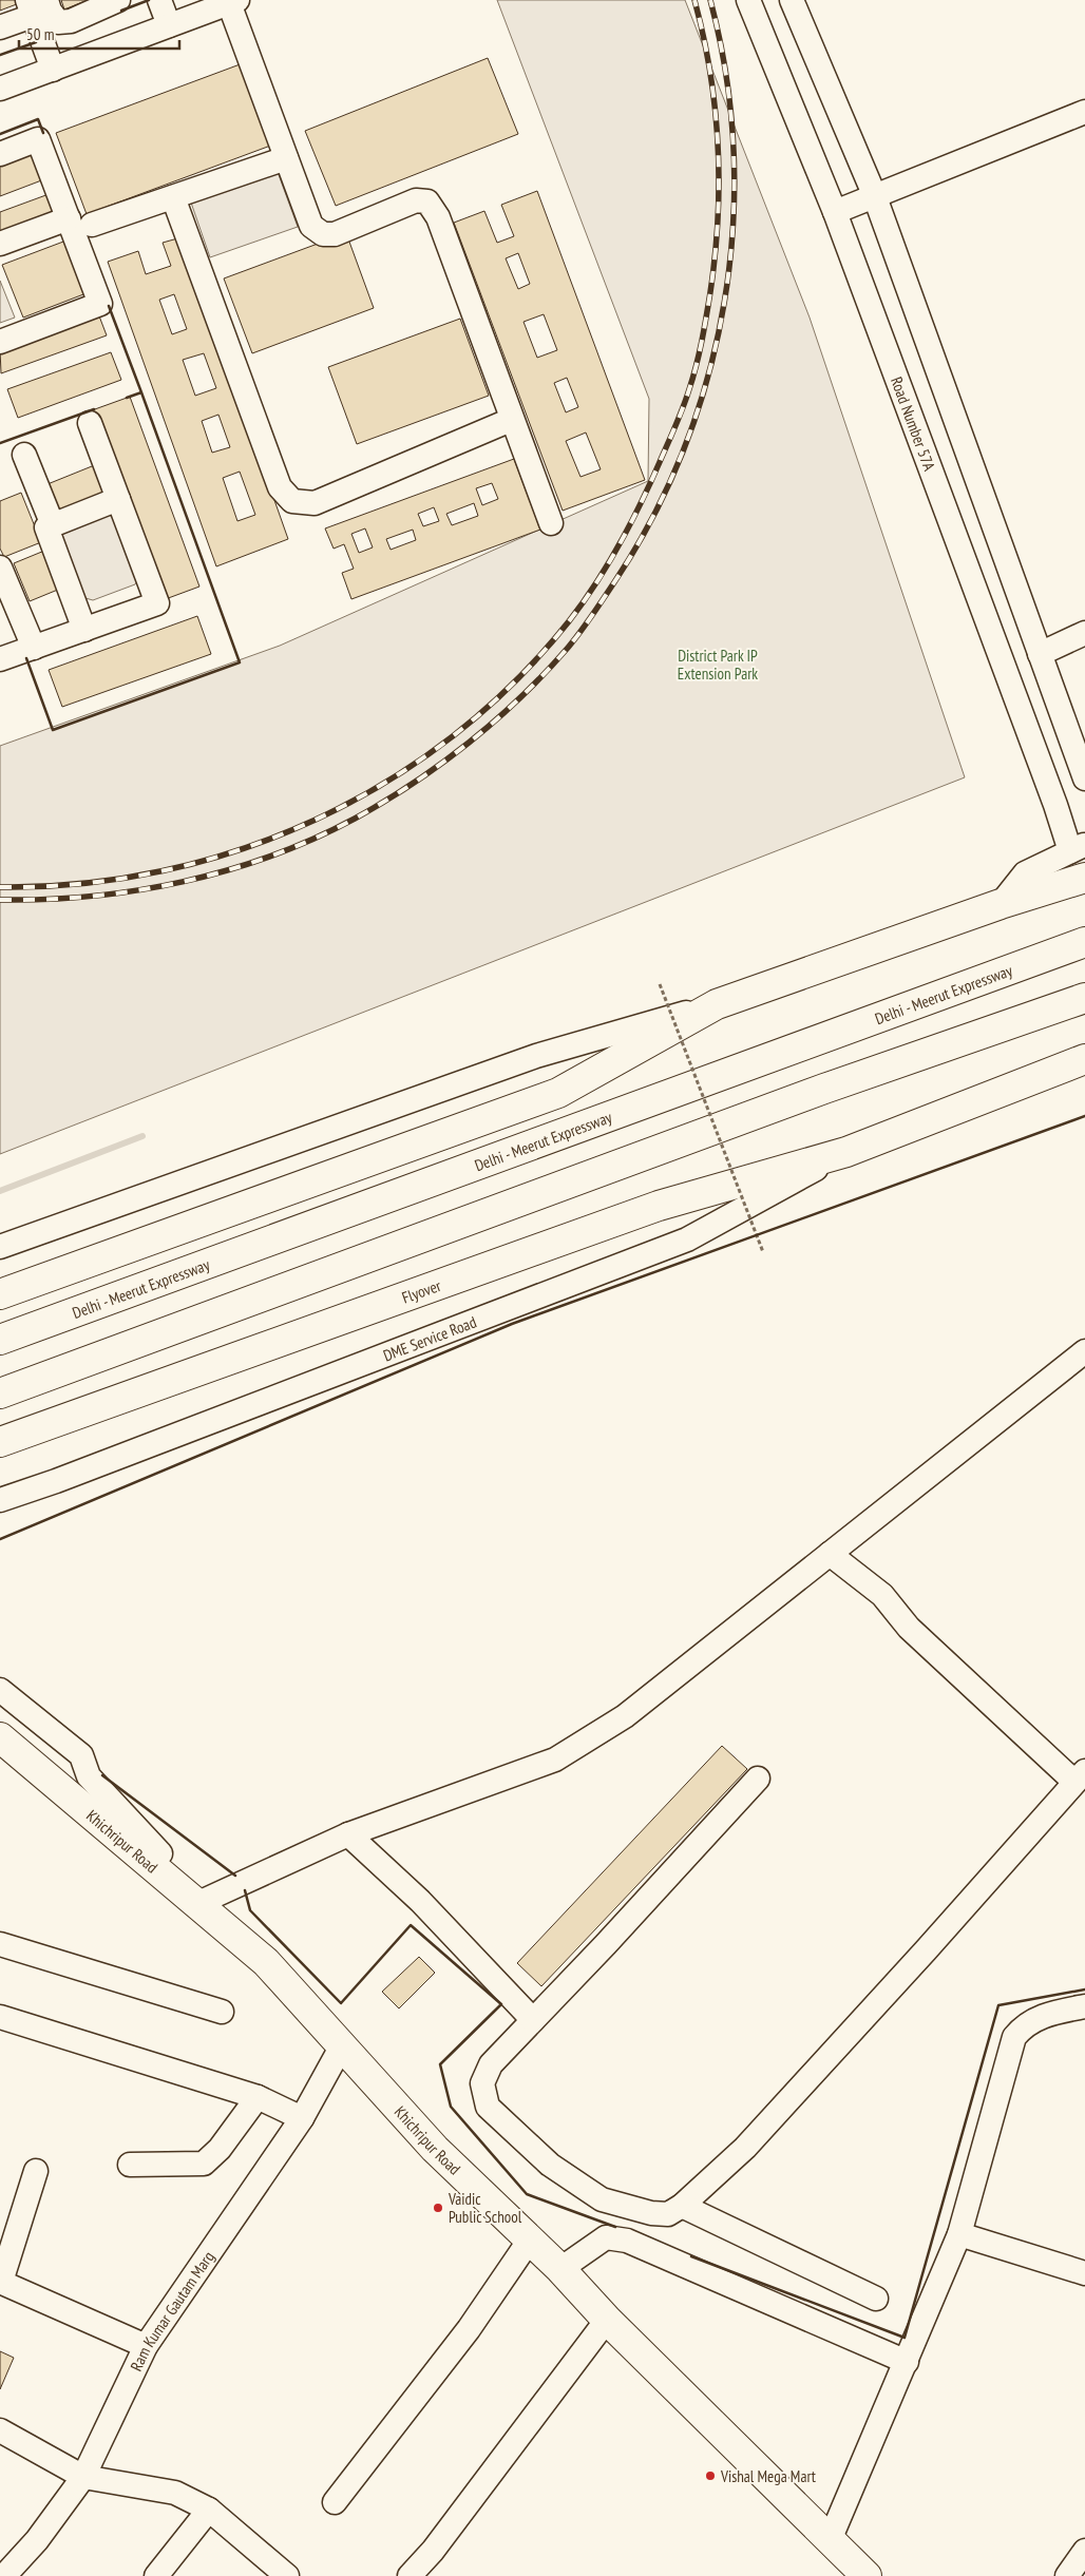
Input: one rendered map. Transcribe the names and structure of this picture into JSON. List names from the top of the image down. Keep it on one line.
{"streets":{"main road":["Delhi - Meerut Expressway","Flyover","Khichripur Road"],"street":["Road Number 57A","DME Service Road","Ram Kumar Gautam Marg"]},"crossings":[["Flyover","DME Service Road"],["Khichripur Road","Ram Kumar Gautam Marg"]],"parks":["District Park IP Extension Park"],"places":["Vaidic Public School","Vishal Mega Mart"],"scale_bar":"50 m"}
